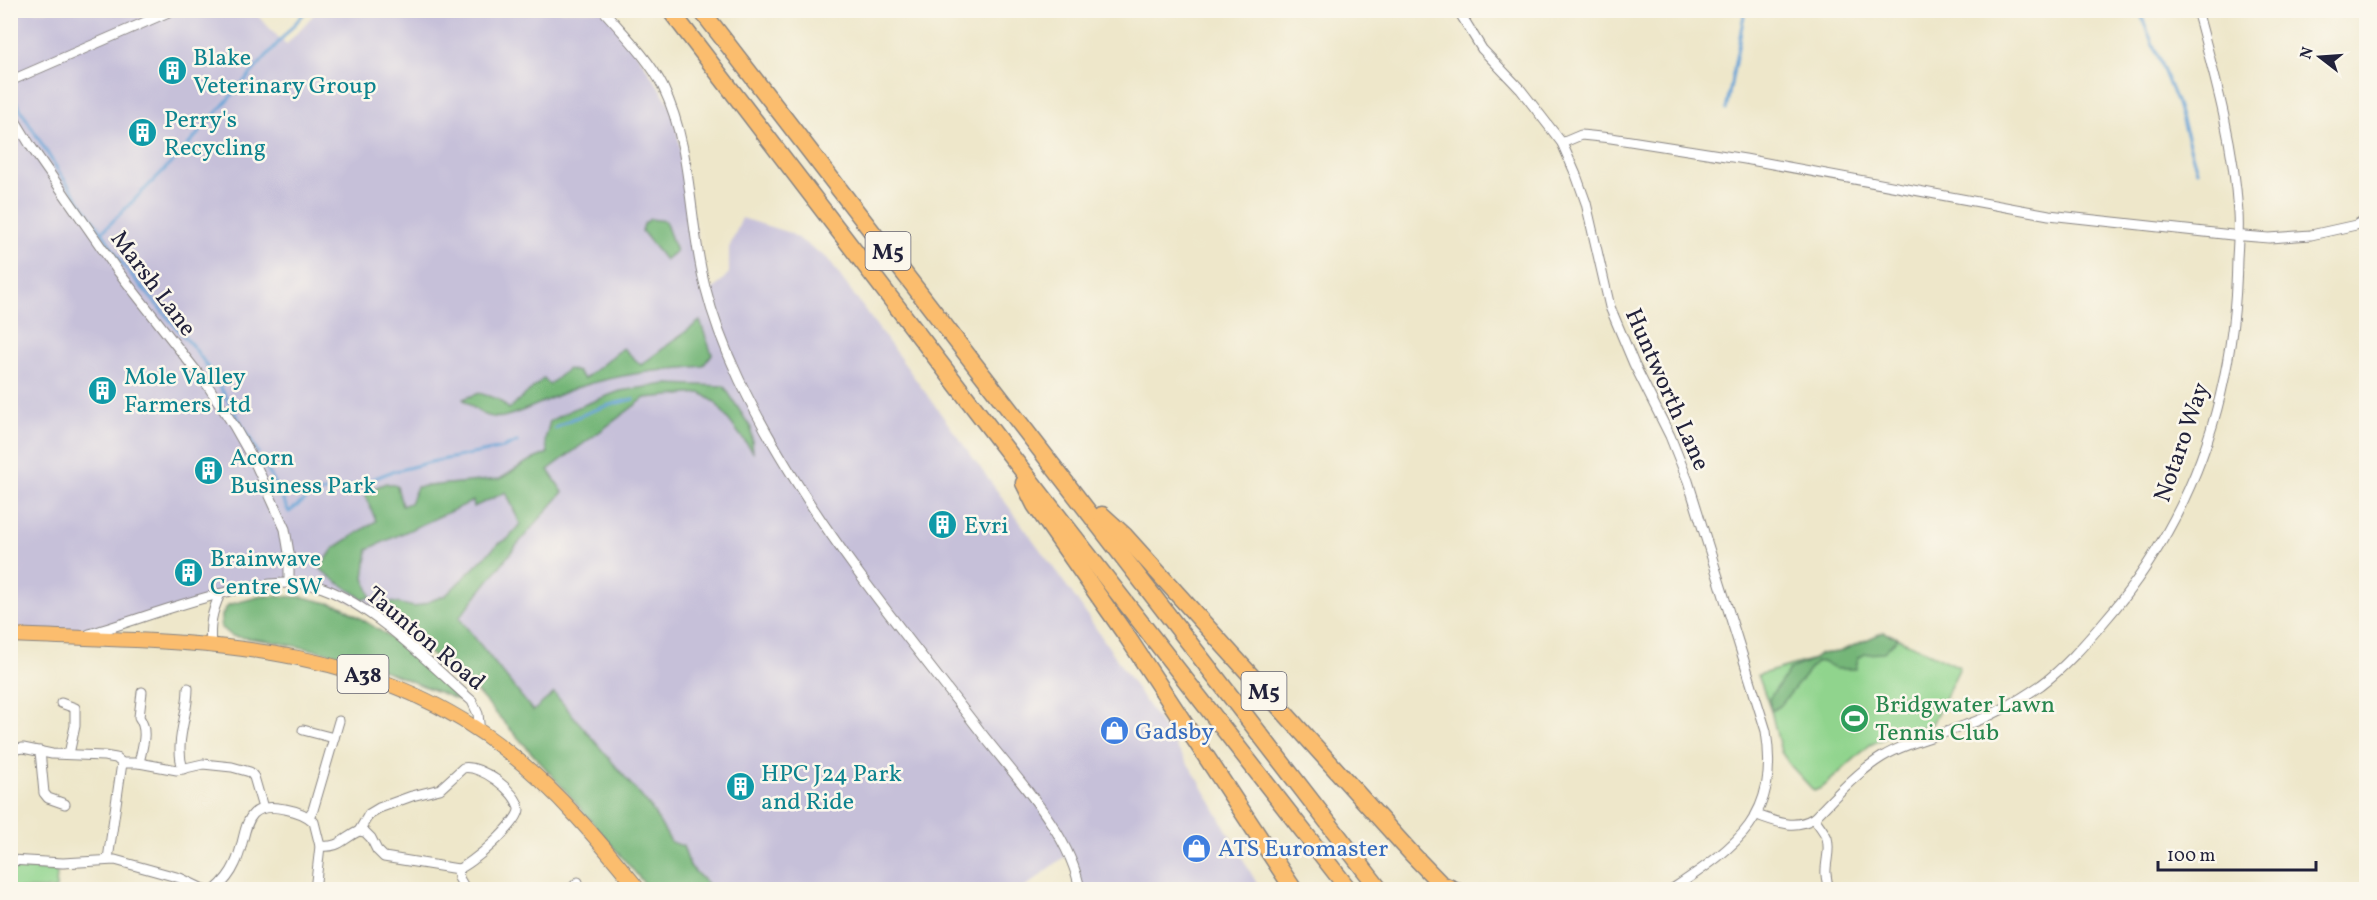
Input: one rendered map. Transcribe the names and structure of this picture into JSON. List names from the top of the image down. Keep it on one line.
{"streets":{"highway":["M5"],"main road":["Taunton Road","A38"],"street":["Marsh Lane","Huntworth Lane","Notaro Way"]},"crossings":[["Marsh Lane","Taunton Road"]],"places":{"building":["Blake Veterinary Group","Perry's Recycling","Mole Valley Farmers Ltd","Acorn Business Park","Evri","Brainwave Centre SW","HPC J24 Park and Ride"],"sports":["Bridgwater Lawn Tennis Club"],"shop":["Gadsby","ATS Euromaster"]},"scale_bar":"100 m","north":"left"}
